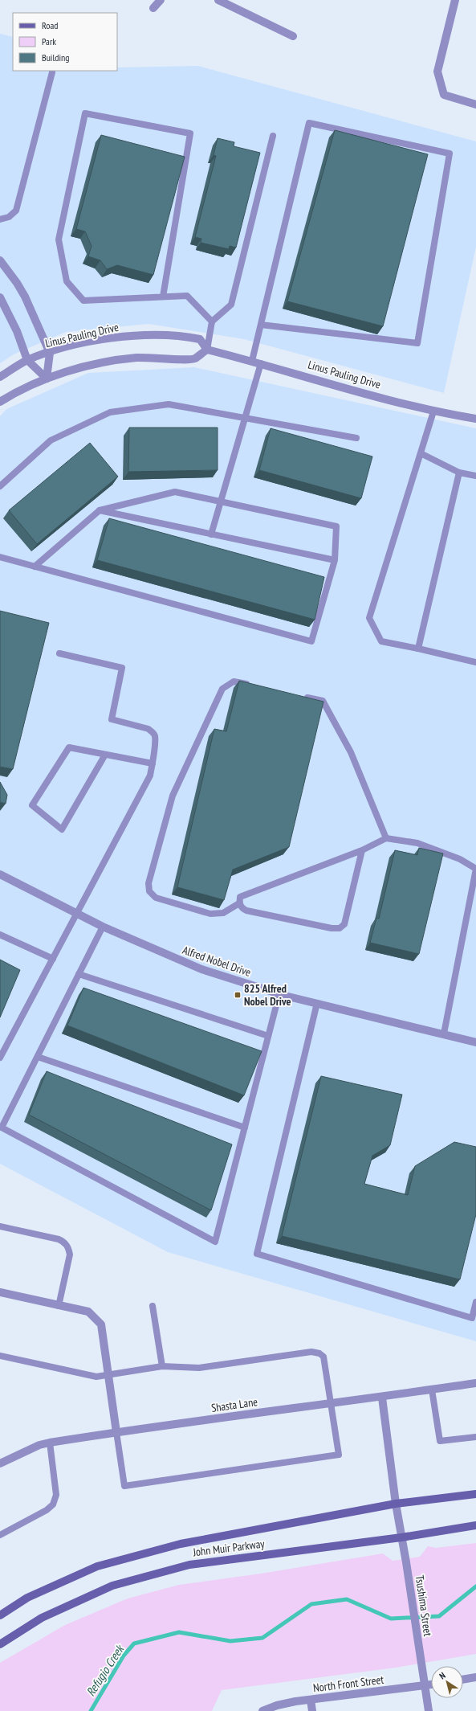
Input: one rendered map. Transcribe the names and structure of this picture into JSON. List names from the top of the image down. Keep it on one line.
{"streets":{"main road":["John Muir Parkway"],"street":["Linus Pauling Drive","Alfred Nobel Drive","Shasta Lane","Tsushima Street","North Front Street"]},"crossings":[["Shasta Lane","Tsushima Street"],["John Muir Parkway","Tsushima Street"],["Tsushima Street","North Front Street"]],"water":["Refugio Creek"],"places":{"transit":["825 Alfred Nobel Drive"]},"legend":["Road","Park","Building"],"north":"top left"}
